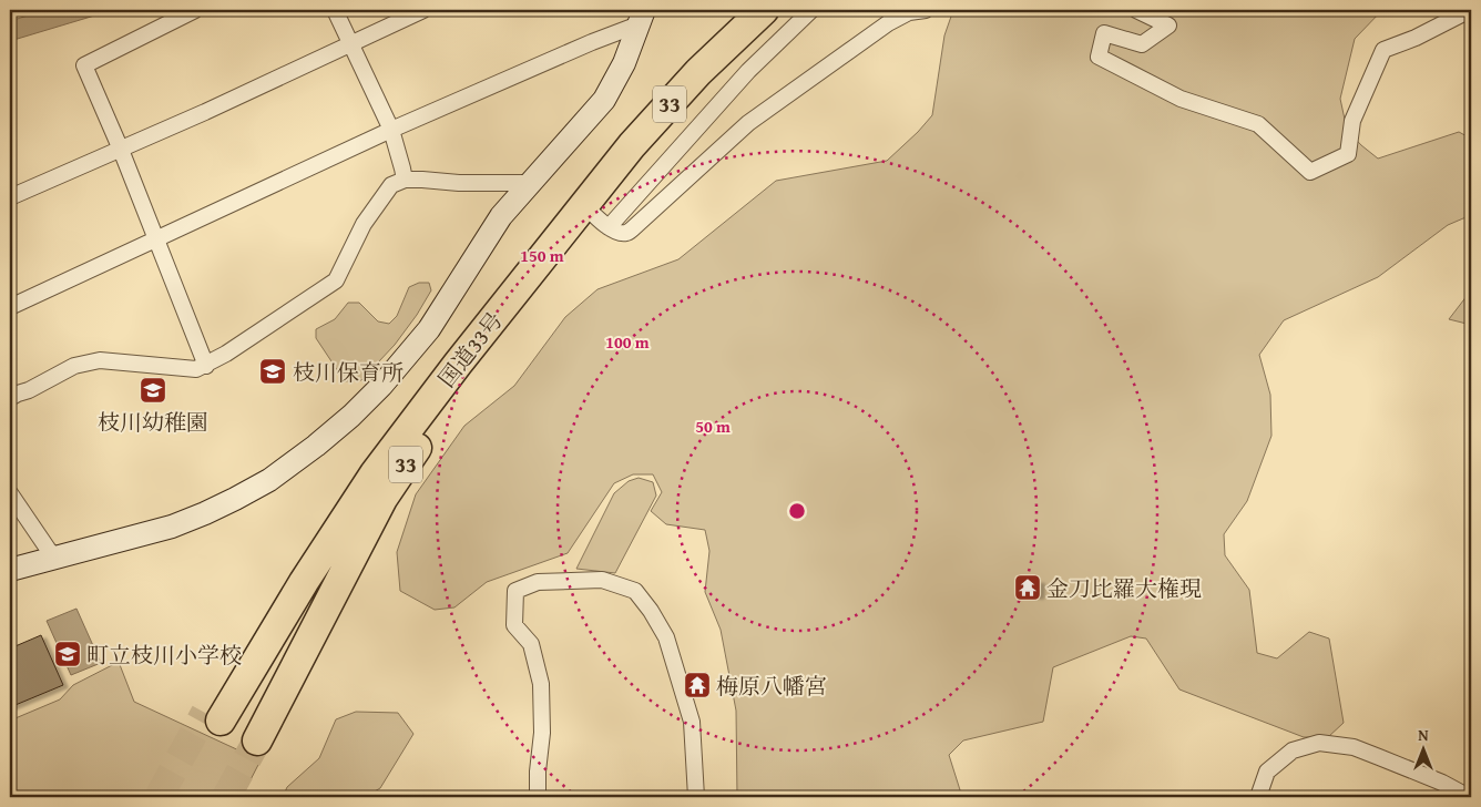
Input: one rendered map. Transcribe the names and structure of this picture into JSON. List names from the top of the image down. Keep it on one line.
{"streets":{"highway":["33","国道33号"]},"crossings":[["33","国道33号"]],"places":{"school or university":["枝川保育所","枝川幼稚園","町立枝川小学校"],"temple":["金刀比羅大権現","梅原八幡宮"]},"north":"top","rings":["150 m","100 m","50 m"]}
